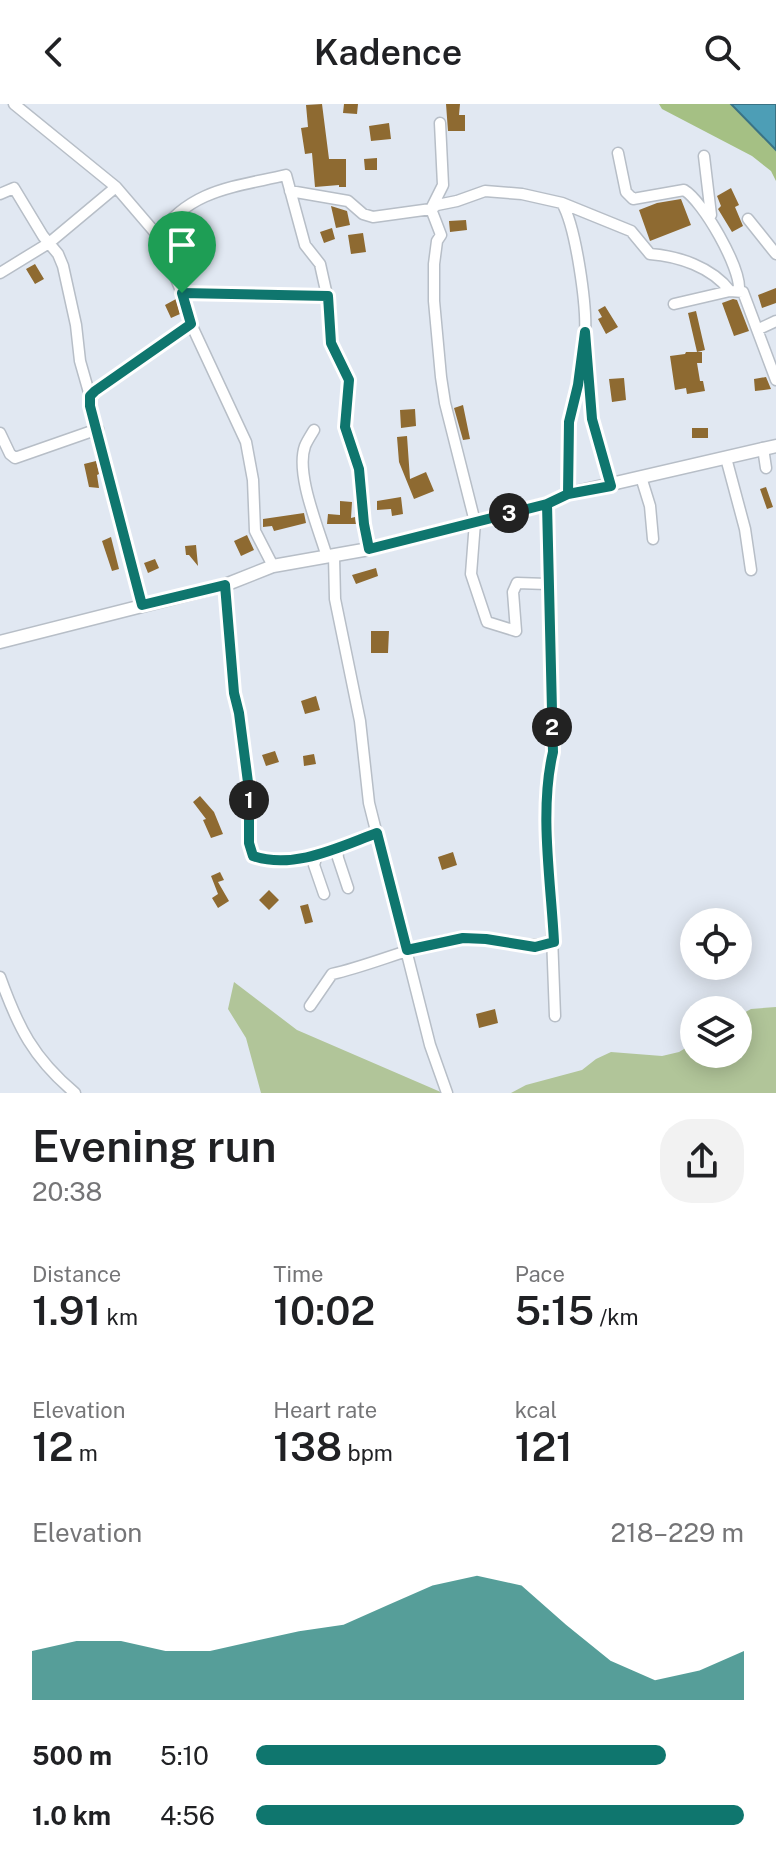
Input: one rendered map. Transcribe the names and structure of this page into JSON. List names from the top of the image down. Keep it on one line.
{"page":{"header":"Kadence","pins":["3","2","1"],"heading":["Evening run","20:38"],"stats":[["Distance","1.91 km"],["Time","10:02"],["Pace","5:15 /km"],["Elevation","12 m"],["Heart rate","138 bpm"],["kcal","121"]],"chart":["Elevation","218–229 m"],"list":[{"name":"500 m","note":"5:10"},{"name":"1.0 km","note":"4:56"}]}}
